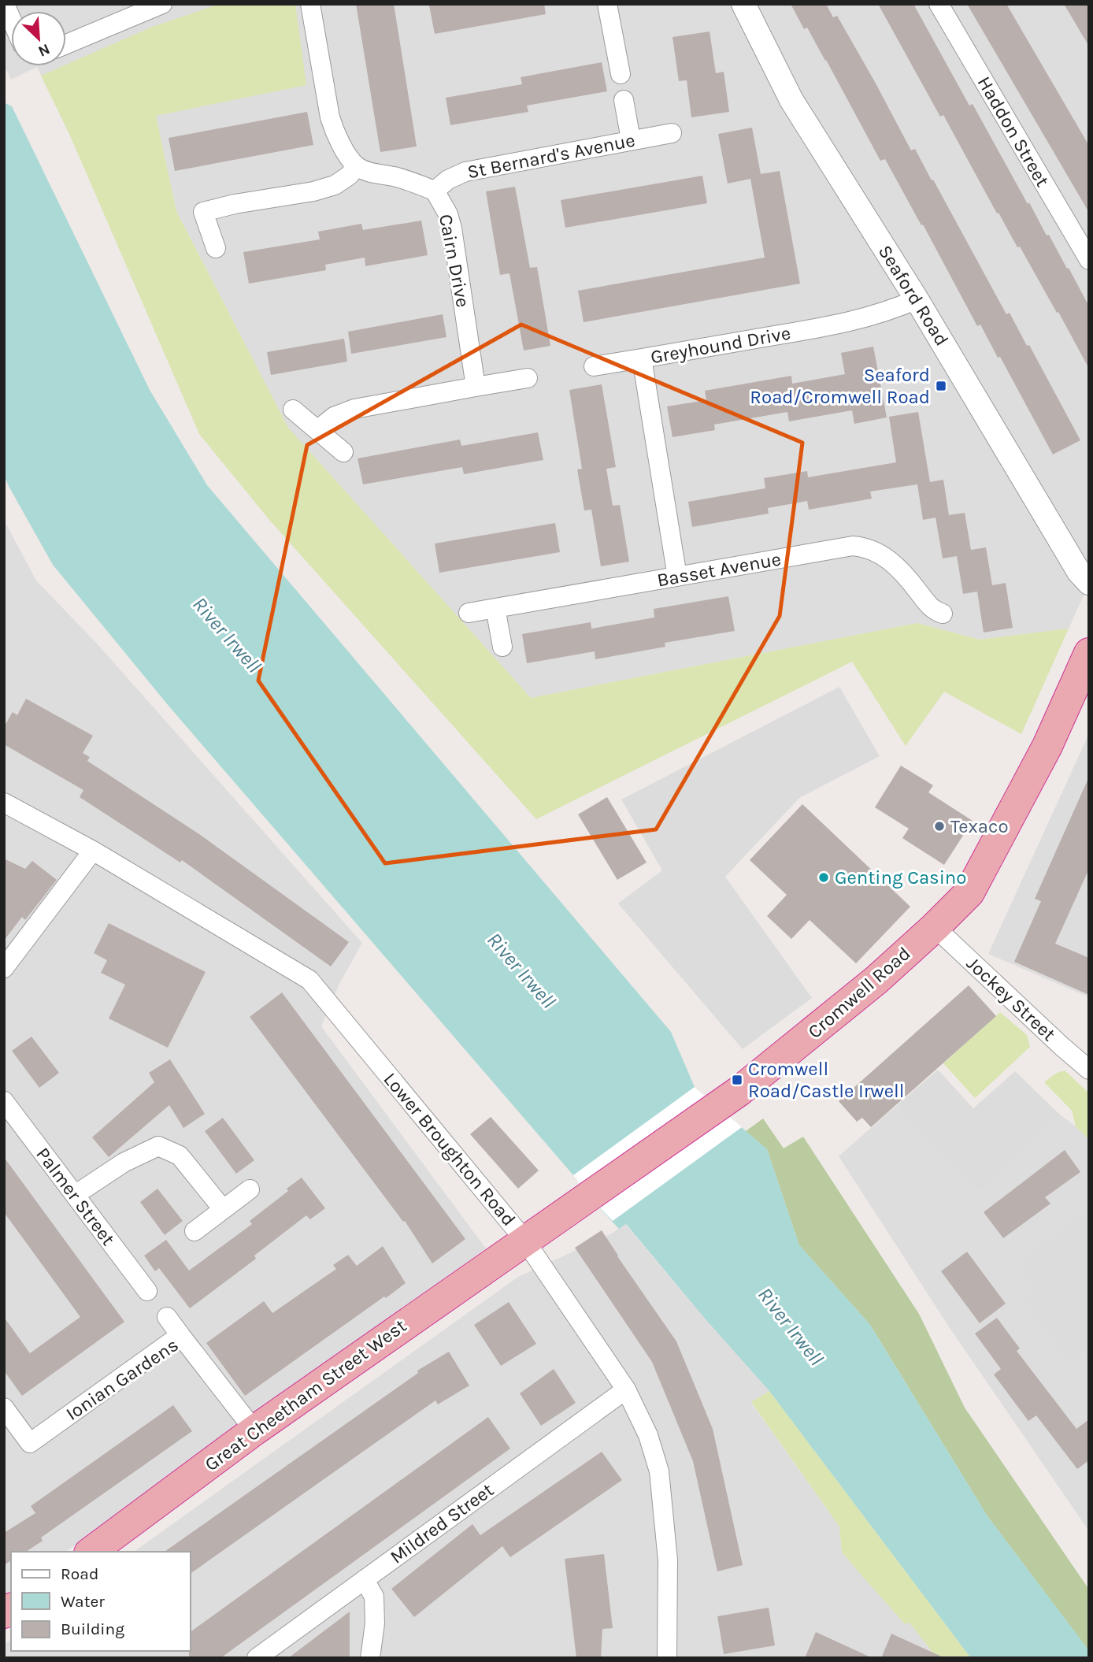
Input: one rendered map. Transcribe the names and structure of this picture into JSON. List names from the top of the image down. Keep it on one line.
{"streets":{"highway":["Cromwell Road","Great Cheetham Street West"],"street":["Haddon Street","St Bernard's Avenue","Cairn Drive","Seaford Road","Greyhound Drive","Basset Avenue","Jockey Street","Lower Broughton Road","Palmer Street","Ionian Gardens","Mildred Street"]},"crossings":[["St Bernard's Avenue","Cairn Drive"],["Seaford Road","Greyhound Drive"],["Greyhound Drive","Basset Avenue"],["Cromwell Road","Jockey Street"],["Cromwell Road","Lower Broughton Road"],["Cromwell Road","Great Cheetham Street West"],["Lower Broughton Road","Great Cheetham Street West"],["Lower Broughton Road","Mildred Street"],["Ionian Gardens","Great Cheetham Street West"]],"water":["River Irwell"],"places":{"transit":["Seaford Road/Cromwell Road","Cromwell Road/Castle Irwell"],"other":["Texaco","Genting Casino"]},"legend":["Road","Water","Building"],"north":"bottom right"}
